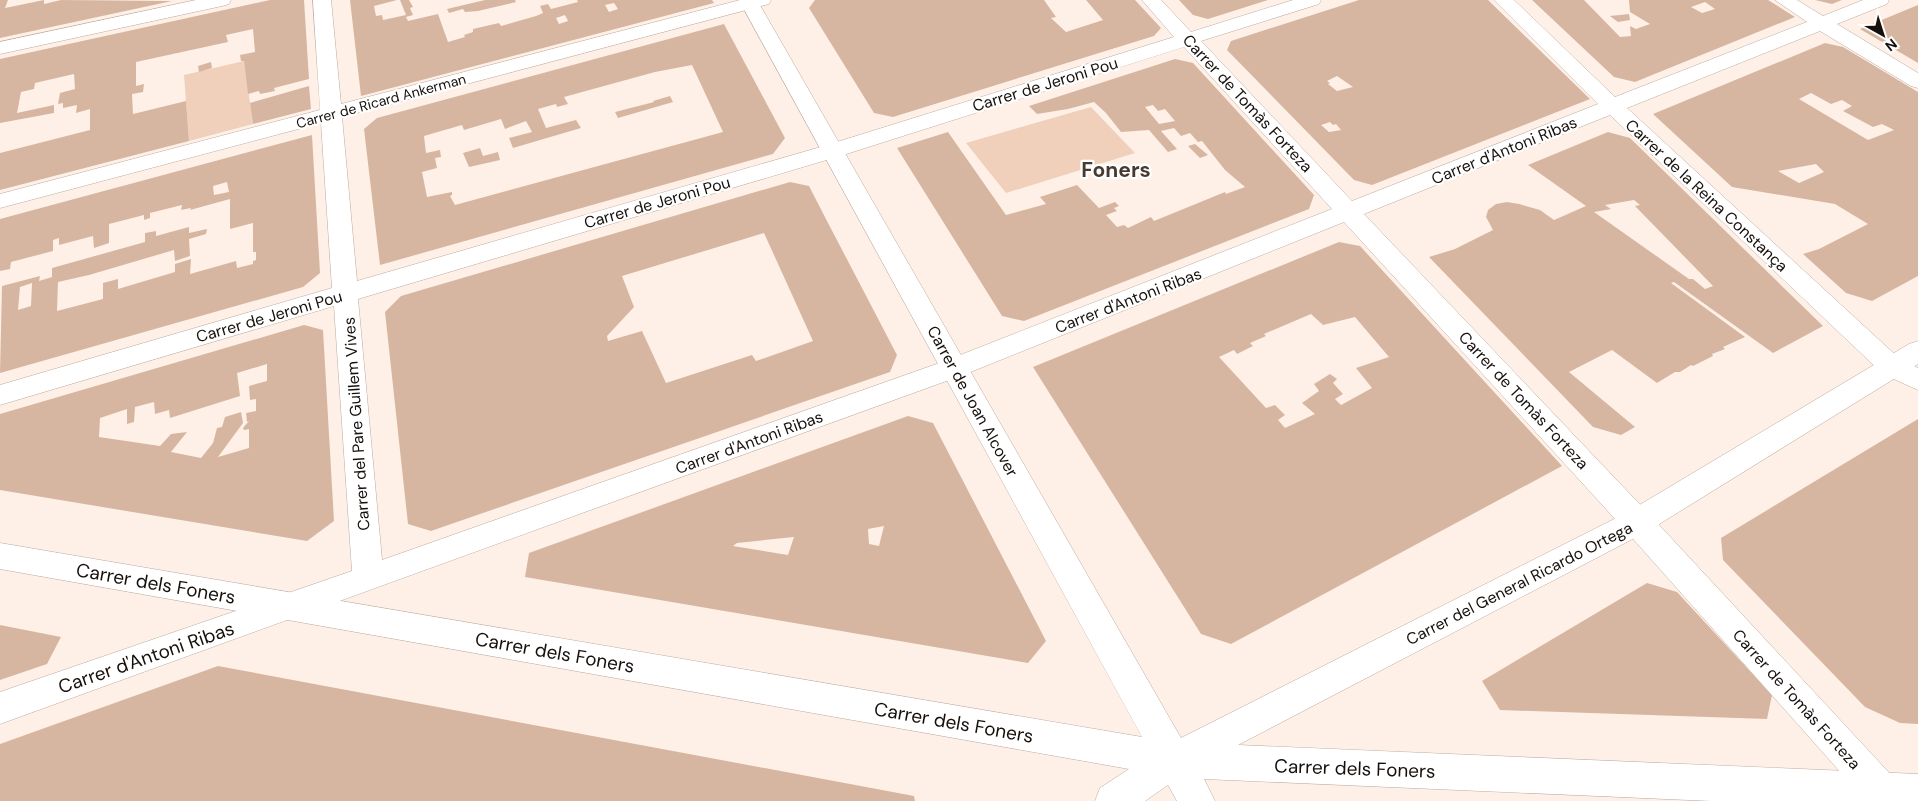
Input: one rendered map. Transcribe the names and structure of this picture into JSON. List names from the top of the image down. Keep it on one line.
{"streets":{"street":["Carrer de Jeroni Pou","Carrer de Ricard Ankerman","Carrer de Tomàs Forteza","Carrer d'Antoni Ribas","Carrer de la Reina Constança","Carrer de Joan Alcover","Carrer del Pare Guillem Vives","Carrer dels Foners","Carrer del General Ricardo Ortega"]},"crossings":[["Carrer de Jeroni Pou","Carrer de Tomàs Forteza"],["Carrer de Jeroni Pou","Carrer de Joan Alcover"],["Carrer de Jeroni Pou","Carrer del Pare Guillem Vives"],["Carrer de Ricard Ankerman","Carrer de Joan Alcover"],["Carrer de Ricard Ankerman","Carrer del Pare Guillem Vives"],["Carrer de Tomàs Forteza","Carrer d'Antoni Ribas"],["Carrer de Tomàs Forteza","Carrer dels Foners"],["Carrer de Tomàs Forteza","Carrer del General Ricardo Ortega"],["Carrer d'Antoni Ribas","Carrer de la Reina Constança"],["Carrer d'Antoni Ribas","Carrer de Joan Alcover"],["Carrer d'Antoni Ribas","Carrer del Pare Guillem Vives"],["Carrer d'Antoni Ribas","Carrer dels Foners"],["Carrer de la Reina Constança","Carrer del General Ricardo Ortega"],["Carrer de Joan Alcover","Carrer dels Foners"],["Carrer de Joan Alcover","Carrer del General Ricardo Ortega"],["Carrer dels Foners","Carrer del General Ricardo Ortega"]],"districts":["Foners"],"north":"bottom right"}
